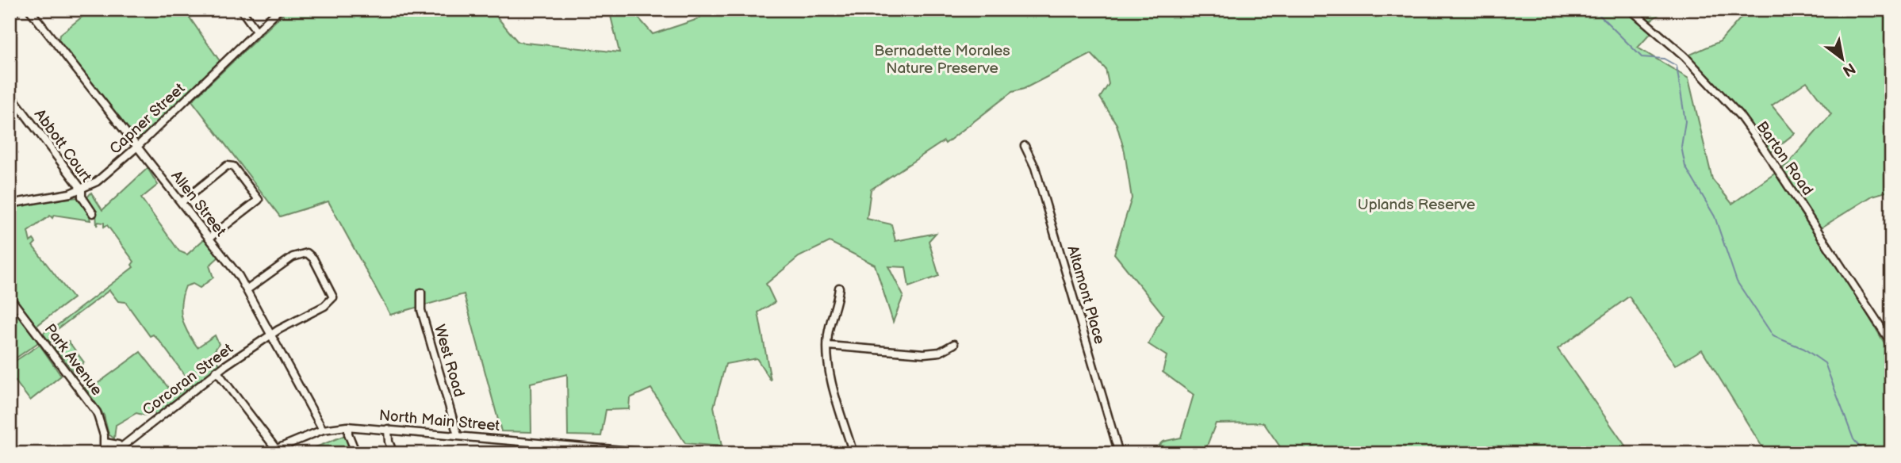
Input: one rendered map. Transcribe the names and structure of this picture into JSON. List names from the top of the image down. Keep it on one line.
{"streets":{"street":["Capner Street","Abbott Court","Barton Road","Allen Street","Altamont Place","Park Avenue","West Road","Corcoran Street","North Main Street"]},"crossings":[["Capner Street","Abbott Court"],["Capner Street","Allen Street"],["Allen Street","Corcoran Street"],["Allen Street","North Main Street"],["West Road","North Main Street"]],"parks":["Bernadette Morales Nature Preserve","Uplands Reserve"],"north":"bottom right"}
